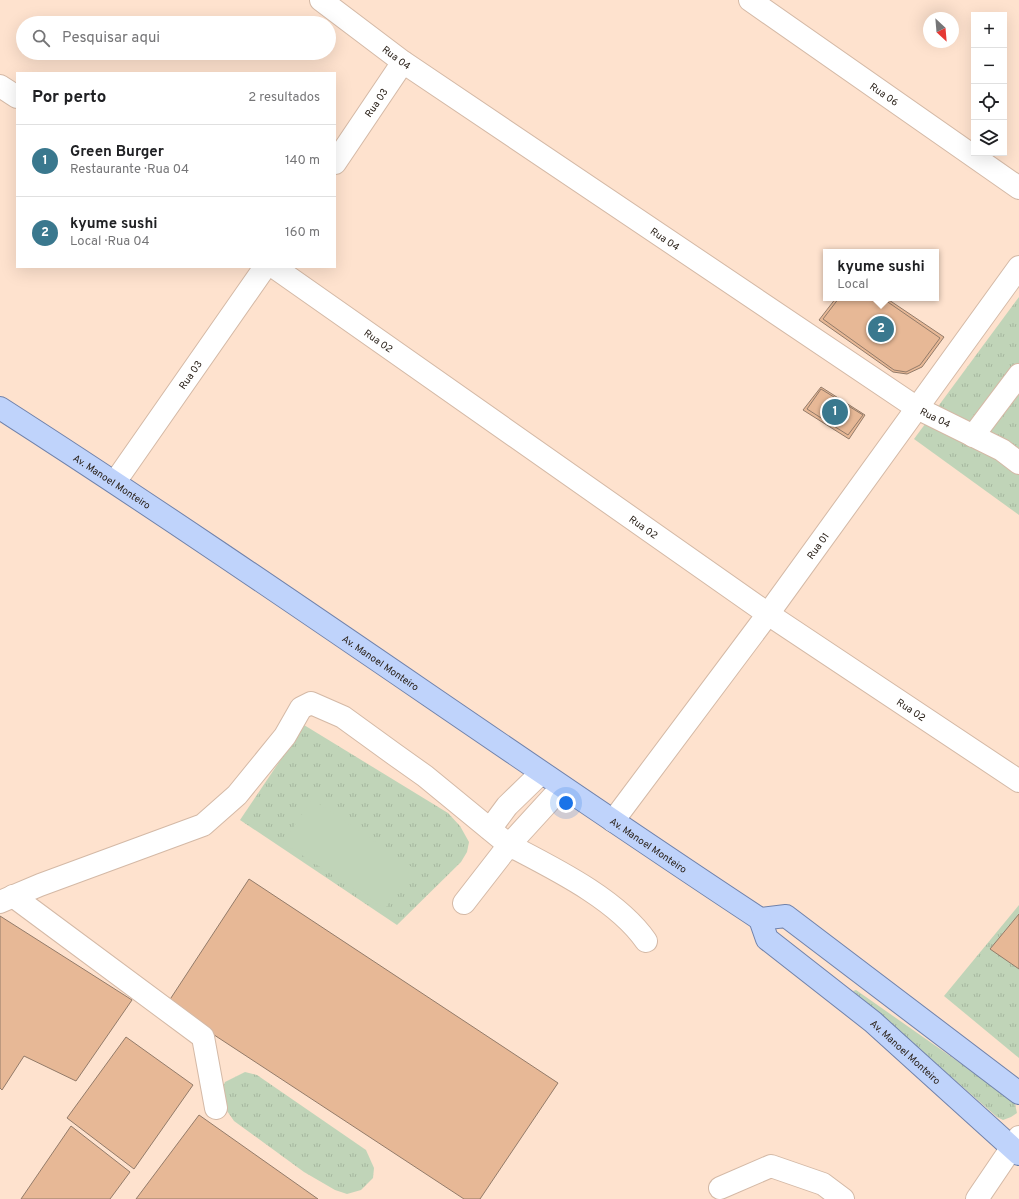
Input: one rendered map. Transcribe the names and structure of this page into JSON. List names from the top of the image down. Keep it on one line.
{"streets":{"main road":["Av. Manoel Monteiro"],"street":["Rua 04","Rua 06","Rua 03","Rua 02","Rua 01"]},"crossings":[["Rua 04","Rua 03"],["Rua 04","Rua 01"],["Rua 03","Av. Manoel Monteiro"],["Rua 02","Rua 01"],["Av. Manoel Monteiro","Rua 01"]],"north":"bottom right","page":{"map_buttons":["+","−"],"search":"Pesquisar aqui","heading":["Por perto","2 resultados"],"list":[{"mark":"1","name":"Green Burger","note":"Restaurante · Rua 04","value":"140 m"},{"mark":"2","name":"kyume sushi","note":"Local · Rua 04","value":"160 m"}],"popup":["kyume sushi","Local"],"pins":["2","1"]}}
